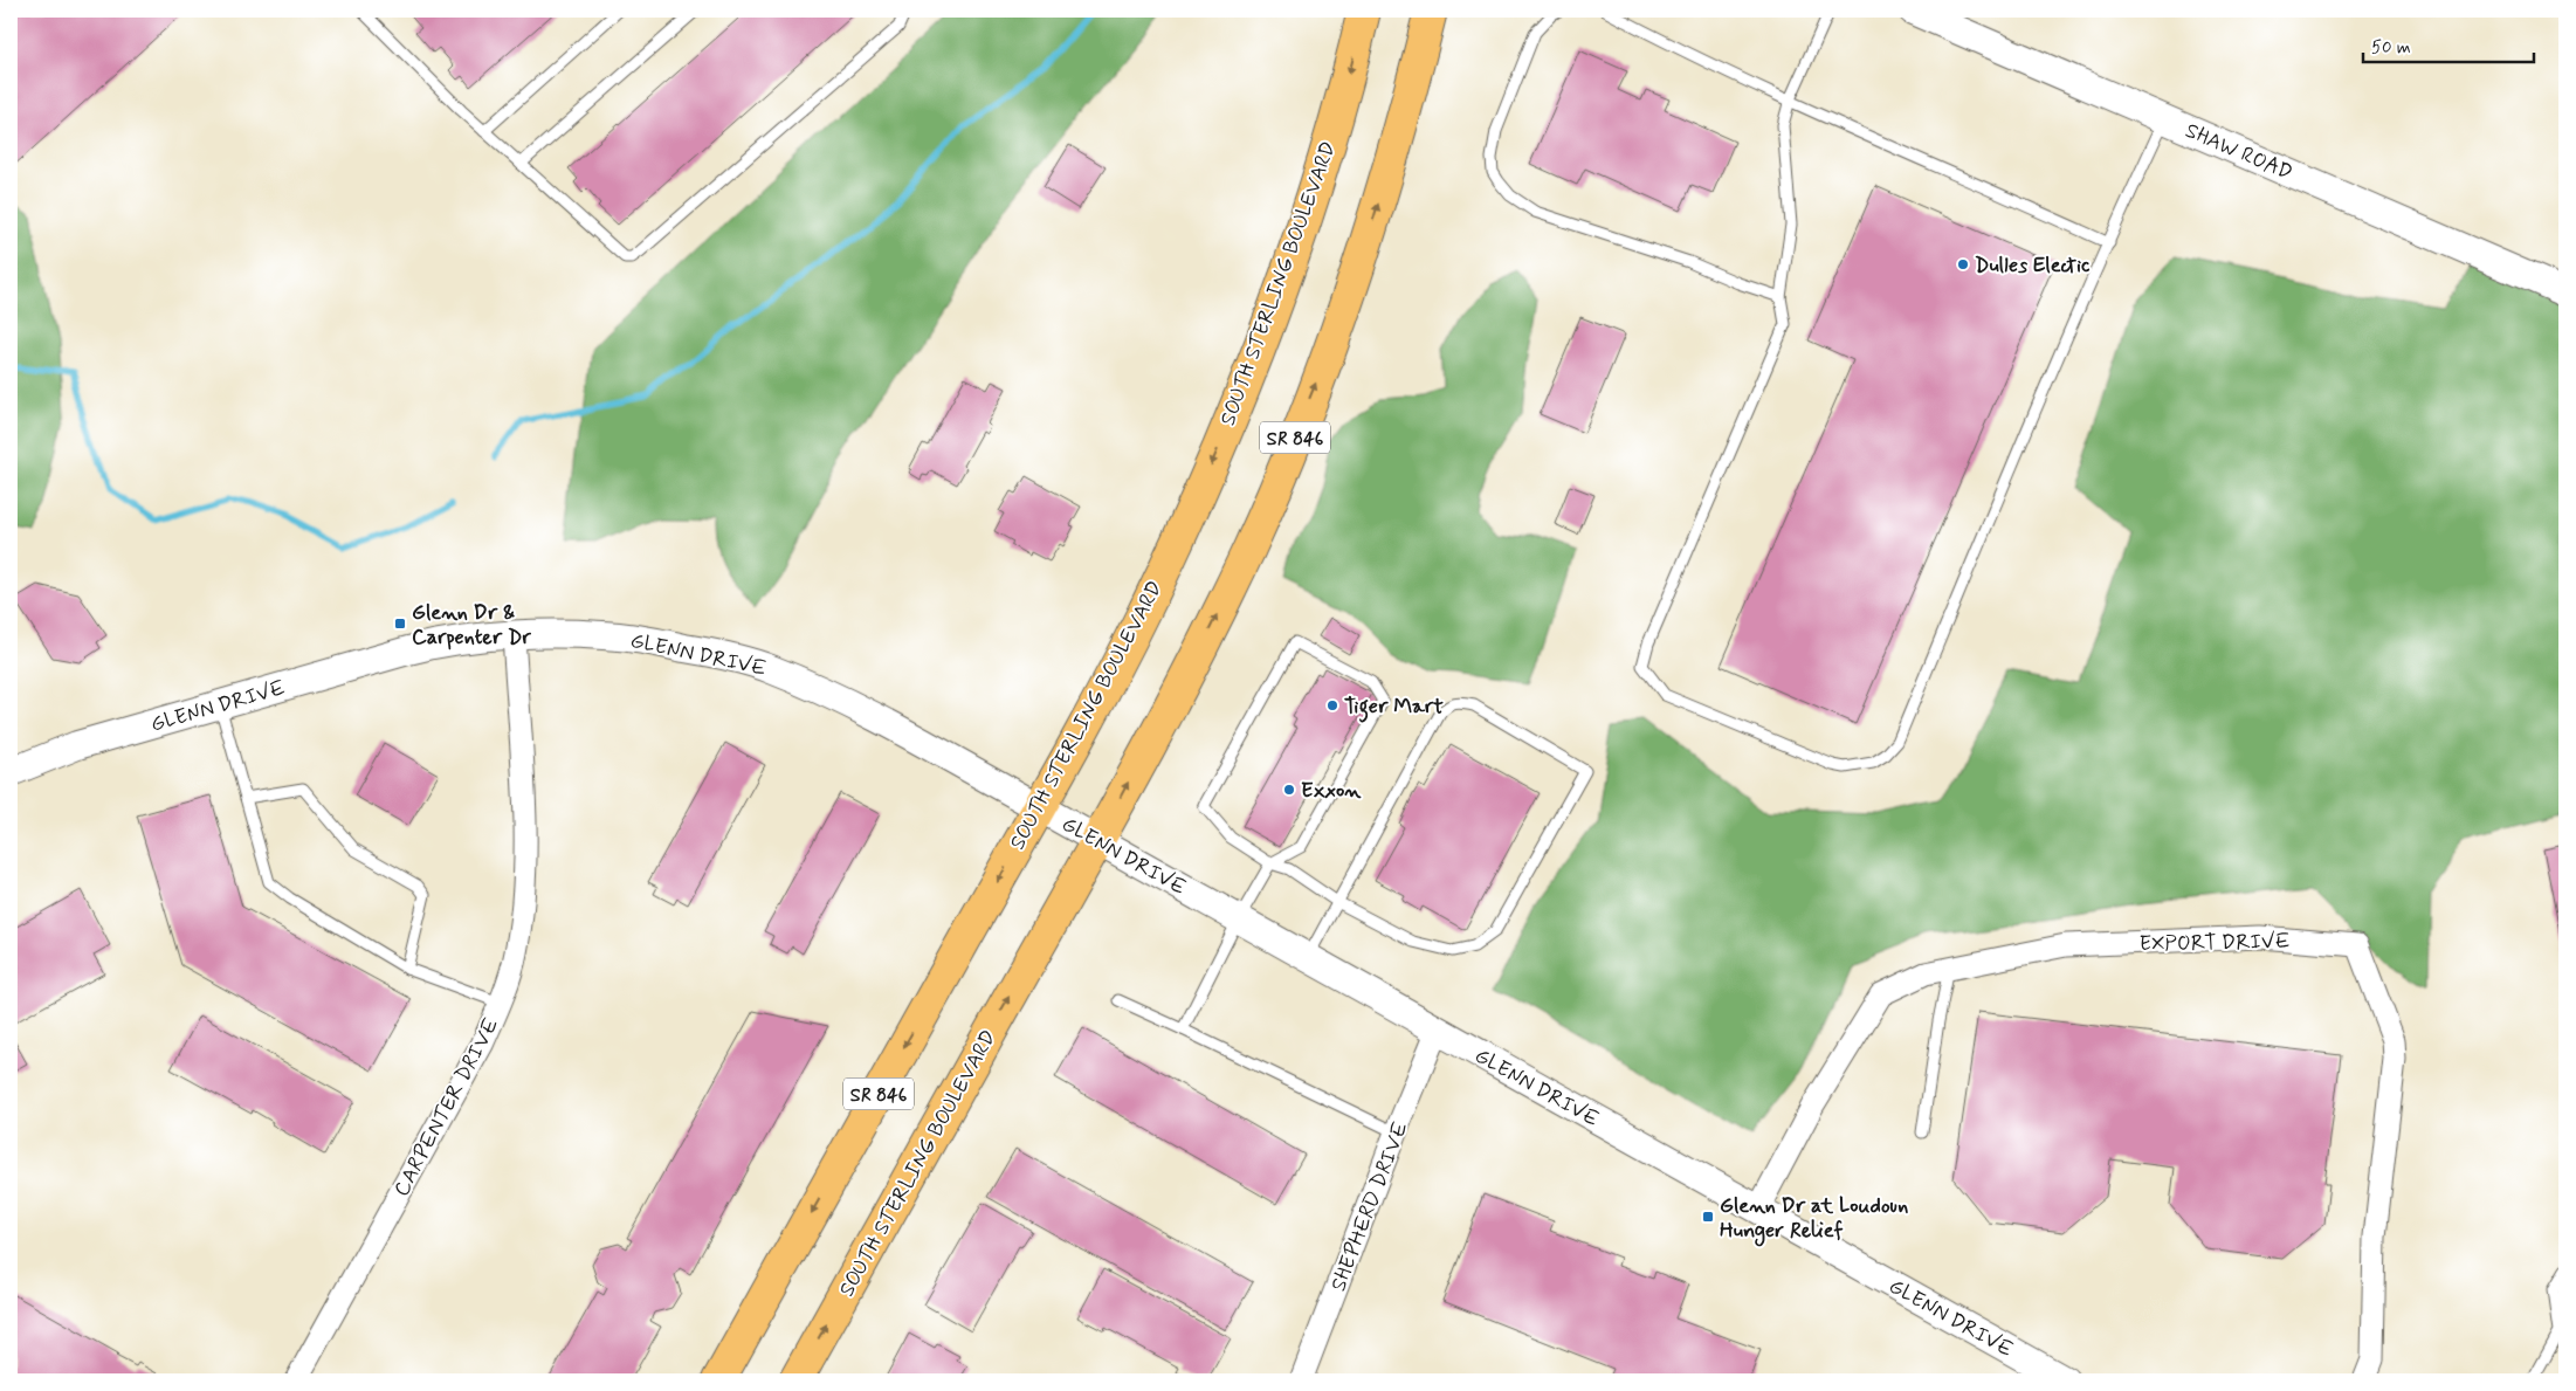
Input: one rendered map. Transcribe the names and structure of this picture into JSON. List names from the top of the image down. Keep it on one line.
{"streets":{"main road":["SOUTH STERLING BOULEVARD","SR 846"],"street":["SHAW ROAD","GLENN DRIVE","EXPORT DRIVE","CARPENTER DRIVE","SHEPHERD DRIVE"]},"crossings":[["SOUTH STERLING BOULEVARD","GLENN DRIVE"],["GLENN DRIVE","EXPORT DRIVE"],["GLENN DRIVE","CARPENTER DRIVE"],["GLENN DRIVE","SHEPHERD DRIVE"]],"places":{"other":["Dulles Electic","Tiger Mart","Exxon"],"transit":["Glenn Dr & Carpenter Dr","Glenn Dr at Loudoun Hunger Relief"]},"scale_bar":"50 m"}
